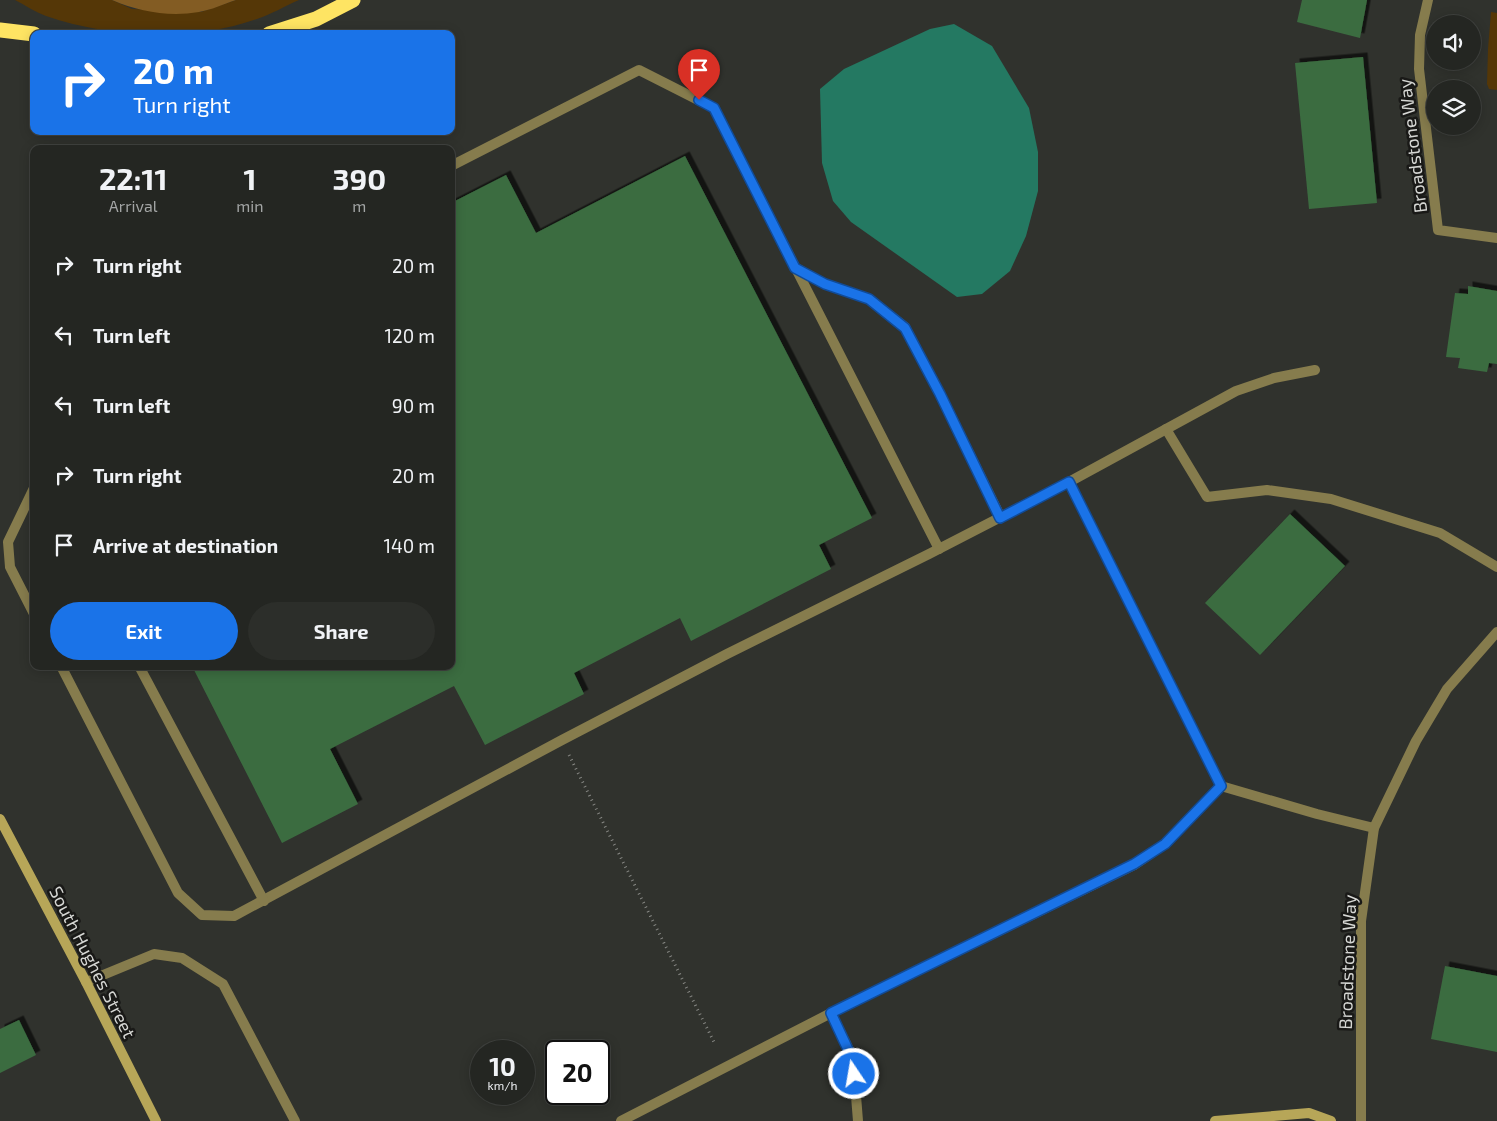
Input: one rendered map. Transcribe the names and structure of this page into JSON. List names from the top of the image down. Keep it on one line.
{"streets":{"street":["Broadstone Way","South Hughes Street"]},"page":{"turn":["20 m","Turn right"],"eta":["22:11","Arrival","1","min","390","m"],"list":[{"name":"Turn right","value":"20 m"},{"name":"Turn left","value":"120 m"},{"name":"Turn left","value":"90 m"},{"name":"Turn right","value":"20 m"},{"name":"Arrive at destination","value":"140 m"}],"buttons":["Exit","Share"],"speed":"10 km/h","limit":"20"}}
